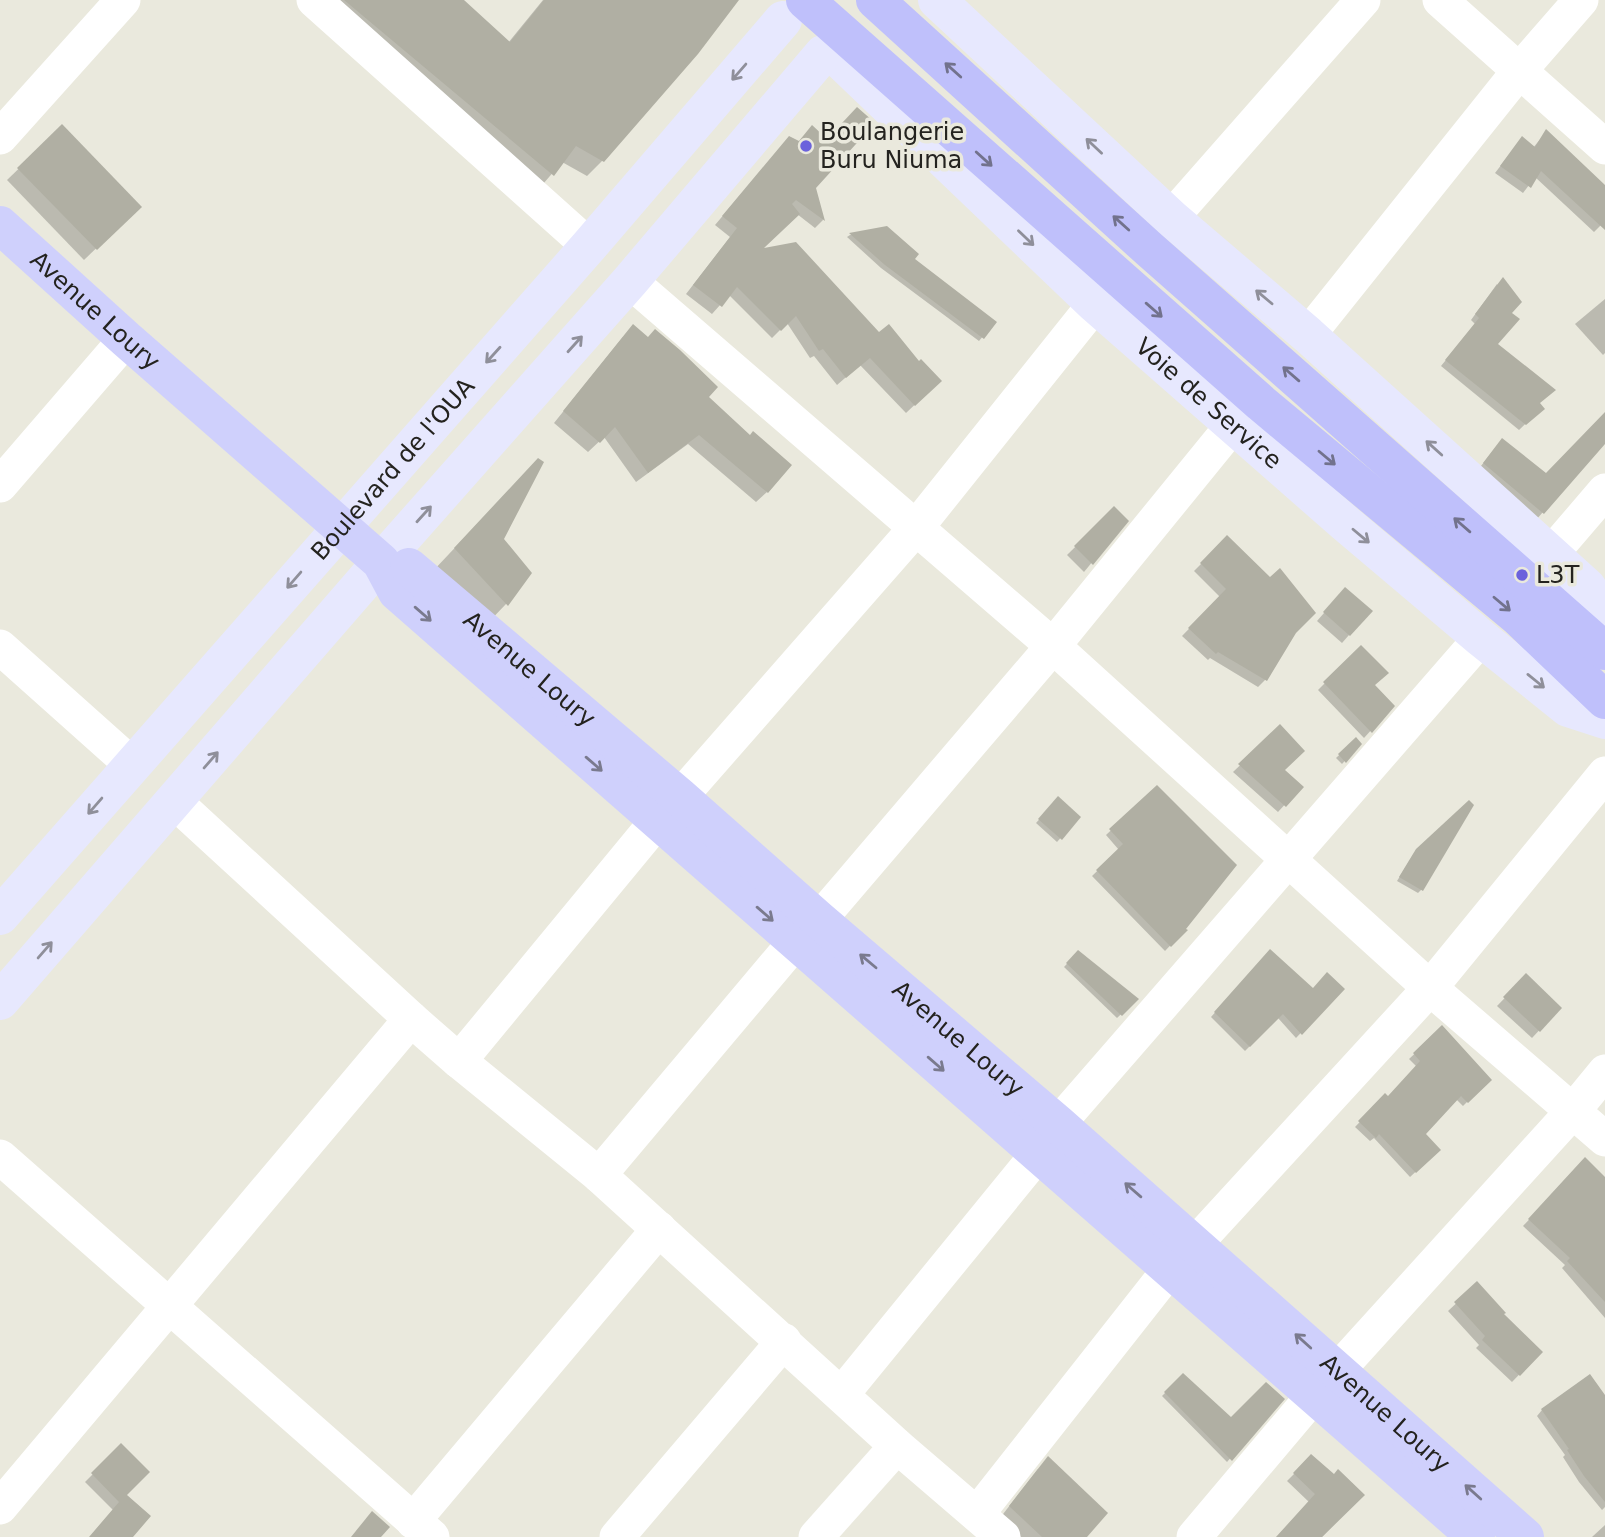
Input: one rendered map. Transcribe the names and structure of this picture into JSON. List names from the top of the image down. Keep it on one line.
{"streets":{"main road":["Avenue Loury","Voie de Service","Boulevard de l'OUA"]},"crossings":[["Avenue Loury","Boulevard de l'OUA"],["Voie de Service","Boulevard de l'OUA"]],"places":["Boulangerie Buru Niuma","L3T"]}
